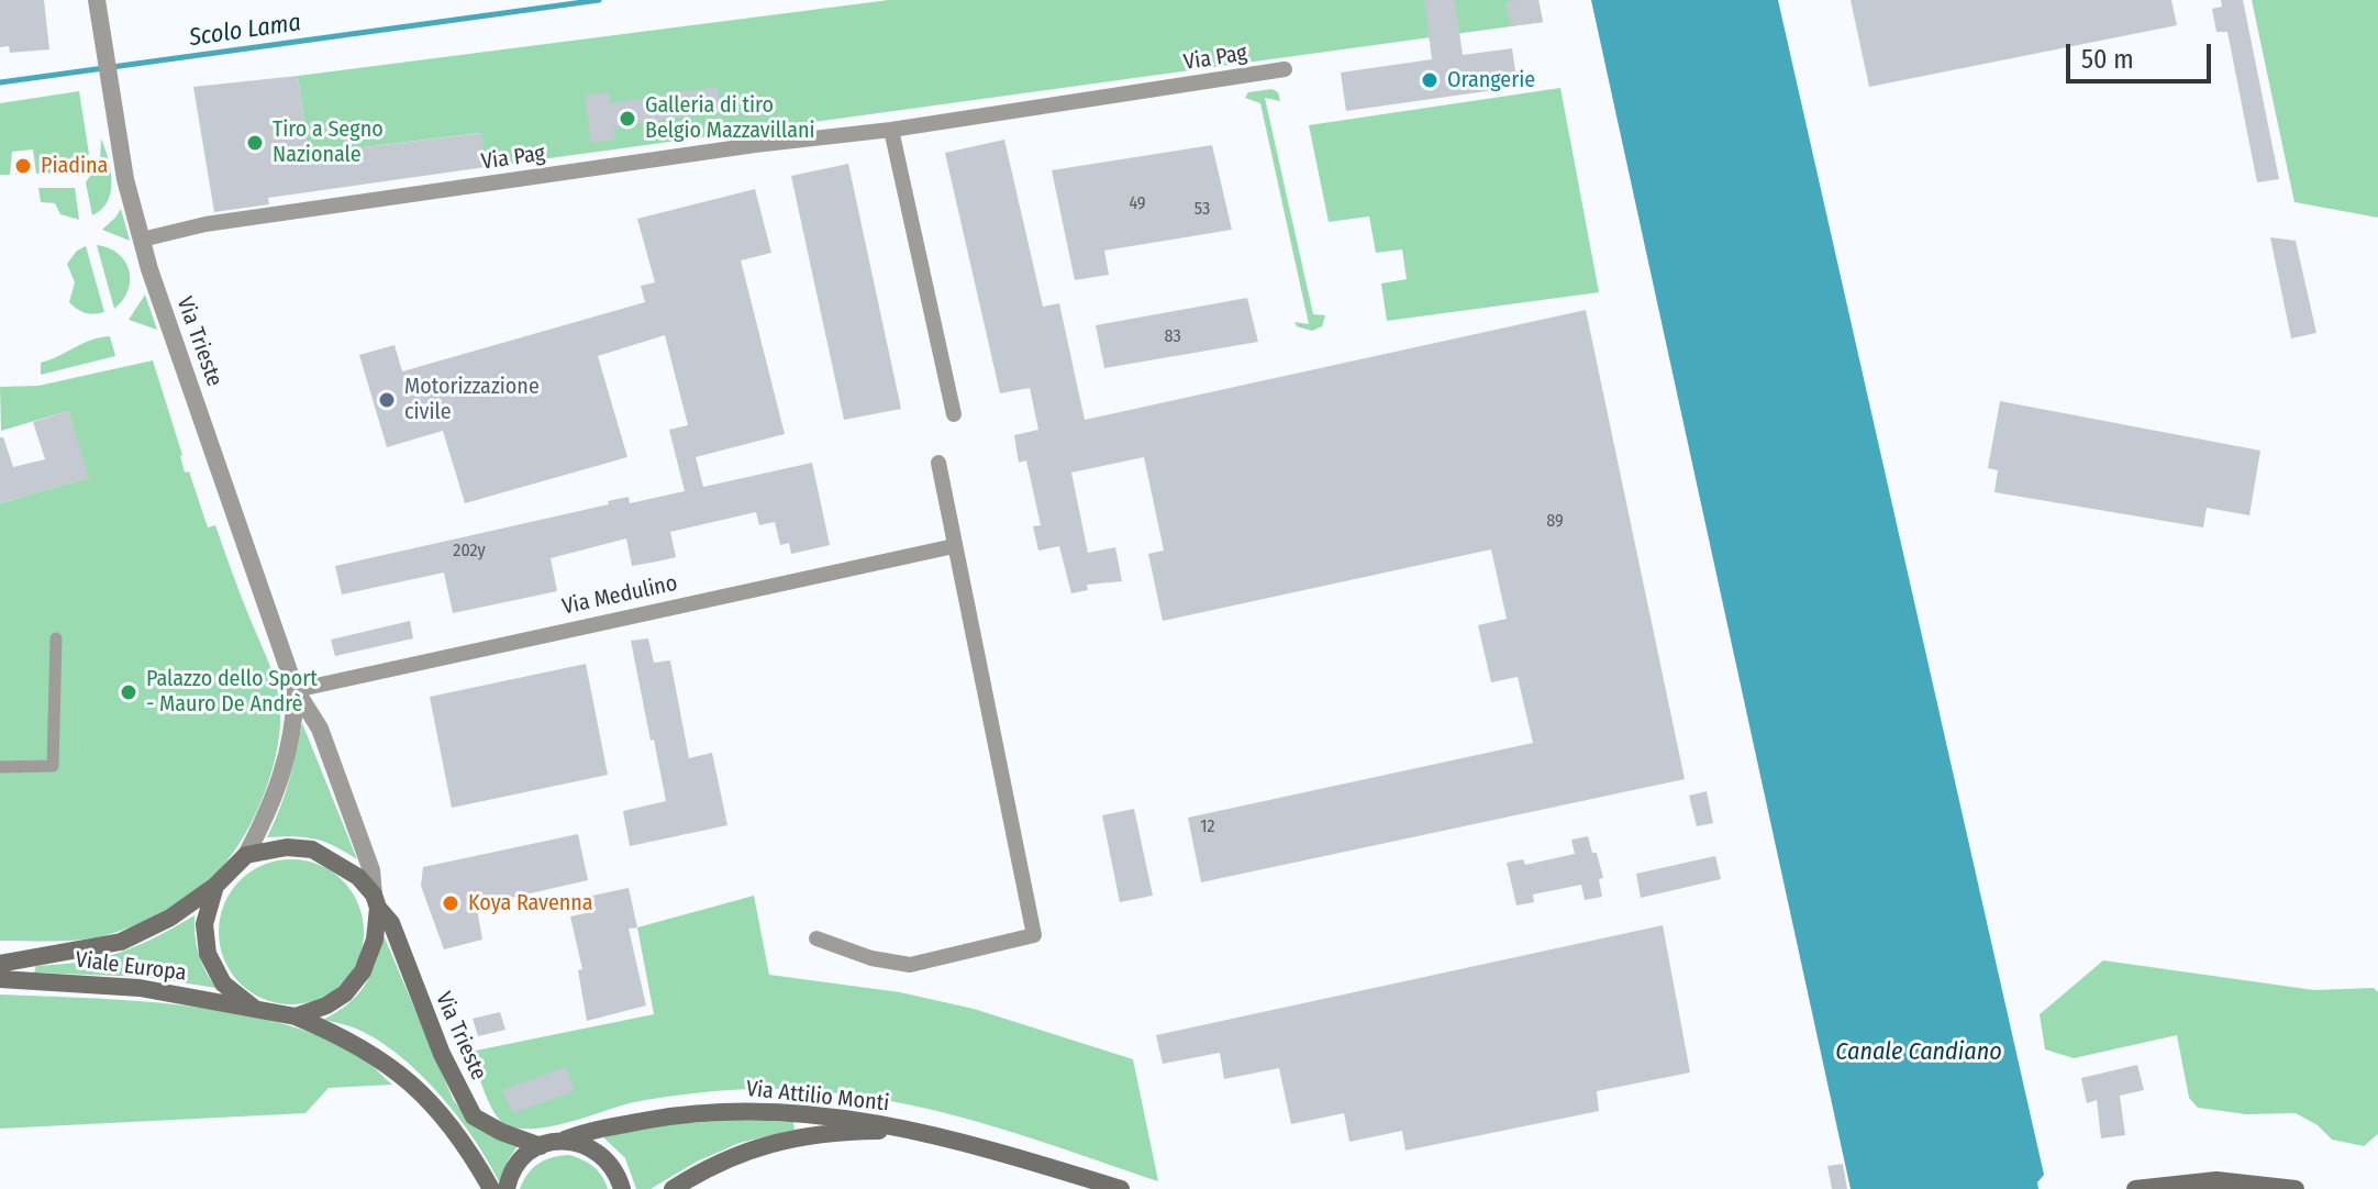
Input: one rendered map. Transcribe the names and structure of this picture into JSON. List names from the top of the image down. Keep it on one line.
{"streets":{"main road":["Via Trieste","Viale Europa","Via Attilio Monti"],"street":["Via Pag","Via Medulino"]},"crossings":[["Via Pag","Via Trieste"],["Via Trieste","Via Medulino"],["Via Trieste","Viale Europa"],["Via Trieste","Via Attilio Monti"]],"water":["Scolo Lama","Canale Candiano"],"places":["Orangerie","Galleria di tiro Belgio Mazzavillani","Tiro a Segno Nazionale","Piadina","Motorizzazione civile","Palazzo dello Sport - Mauro De Andrè","Koya Ravenna"],"house_numbers":["49","53","83","89","202y","12"],"scale_bar":"50 m"}
